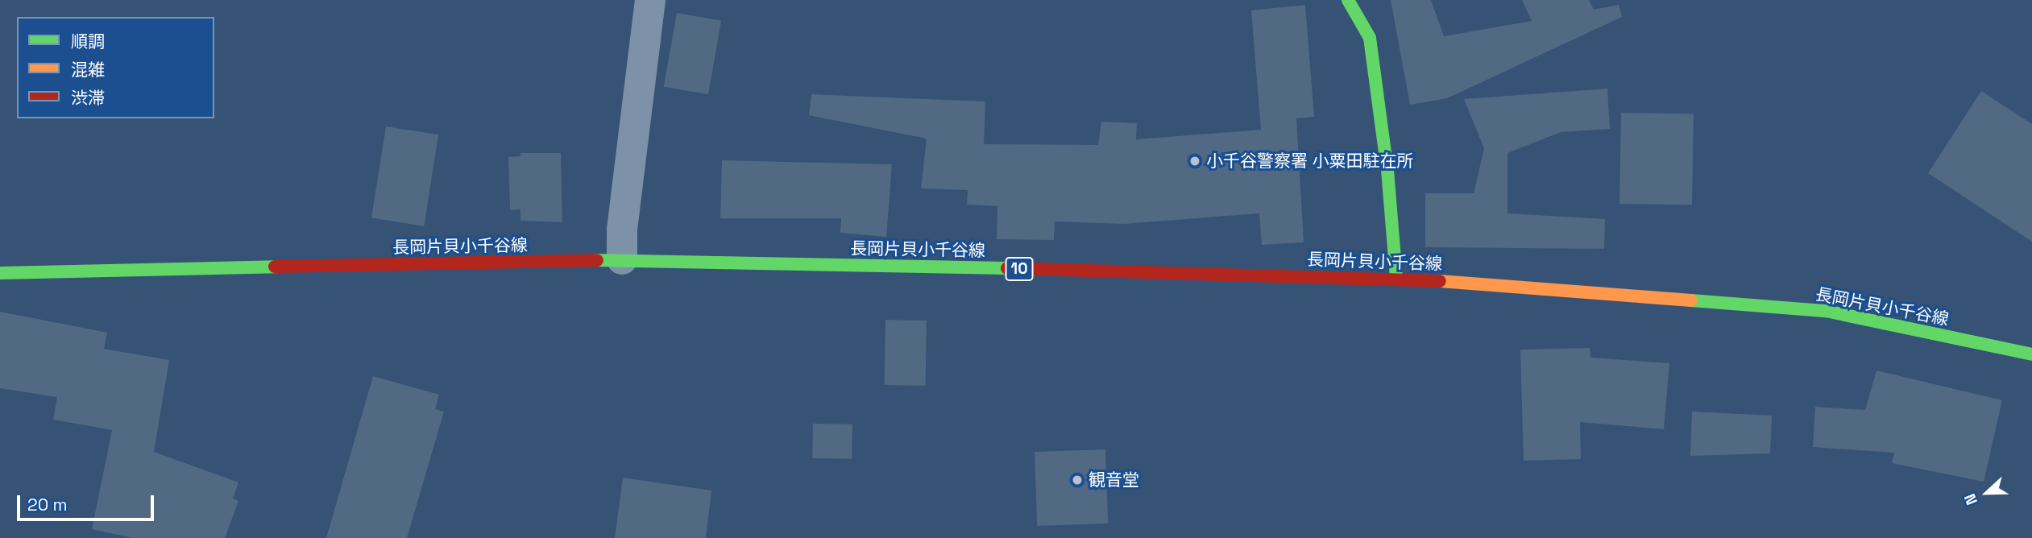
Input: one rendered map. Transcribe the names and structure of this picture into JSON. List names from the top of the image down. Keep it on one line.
{"streets":{"main road":["長岡片貝小千谷線","10"]},"places":["小千谷警察署 小粟田駐在所","観音堂"],"legend":["順調","混雑","渋滞"],"scale_bar":"20 m","north":"left"}
